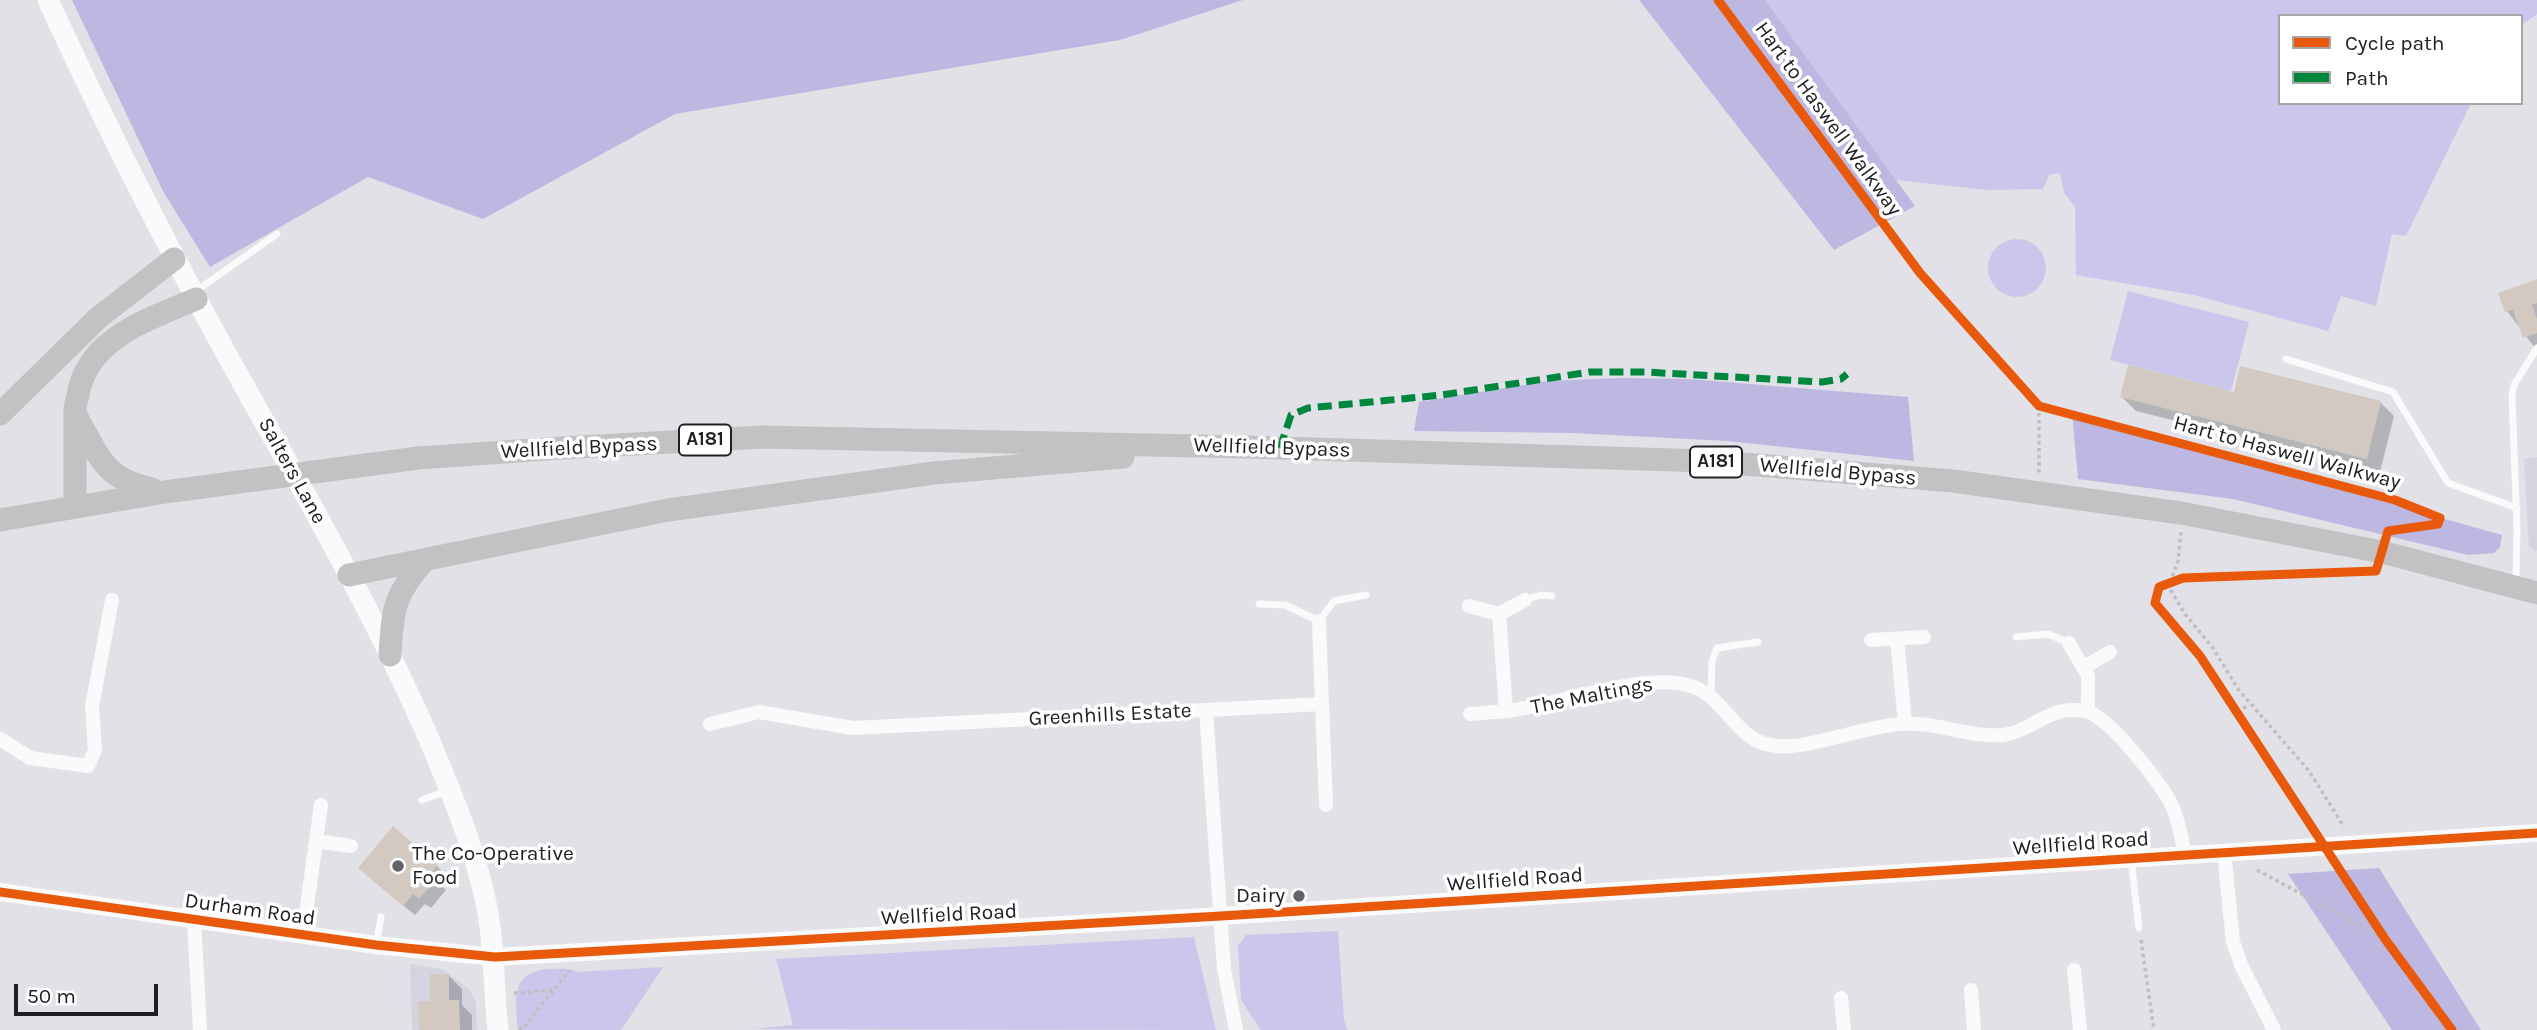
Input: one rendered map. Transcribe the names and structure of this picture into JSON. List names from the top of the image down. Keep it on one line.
{"streets":{"main road":["A181","Wellfield Bypass","Salters Lane"],"street":["The Maltings","Greenhills Estate","Wellfield Road","Durham Road"],"cycle path":["Hart to Haswell Walkway"]},"crossings":[["Salters Lane","Wellfield Road"],["Salters Lane","Durham Road"],["Greenhills Estate","Wellfield Road"],["Wellfield Road","Durham Road"]],"places":["The Co-Operative Food","Dairy"],"legend":["Cycle path","Path"],"scale_bar":"50 m"}
